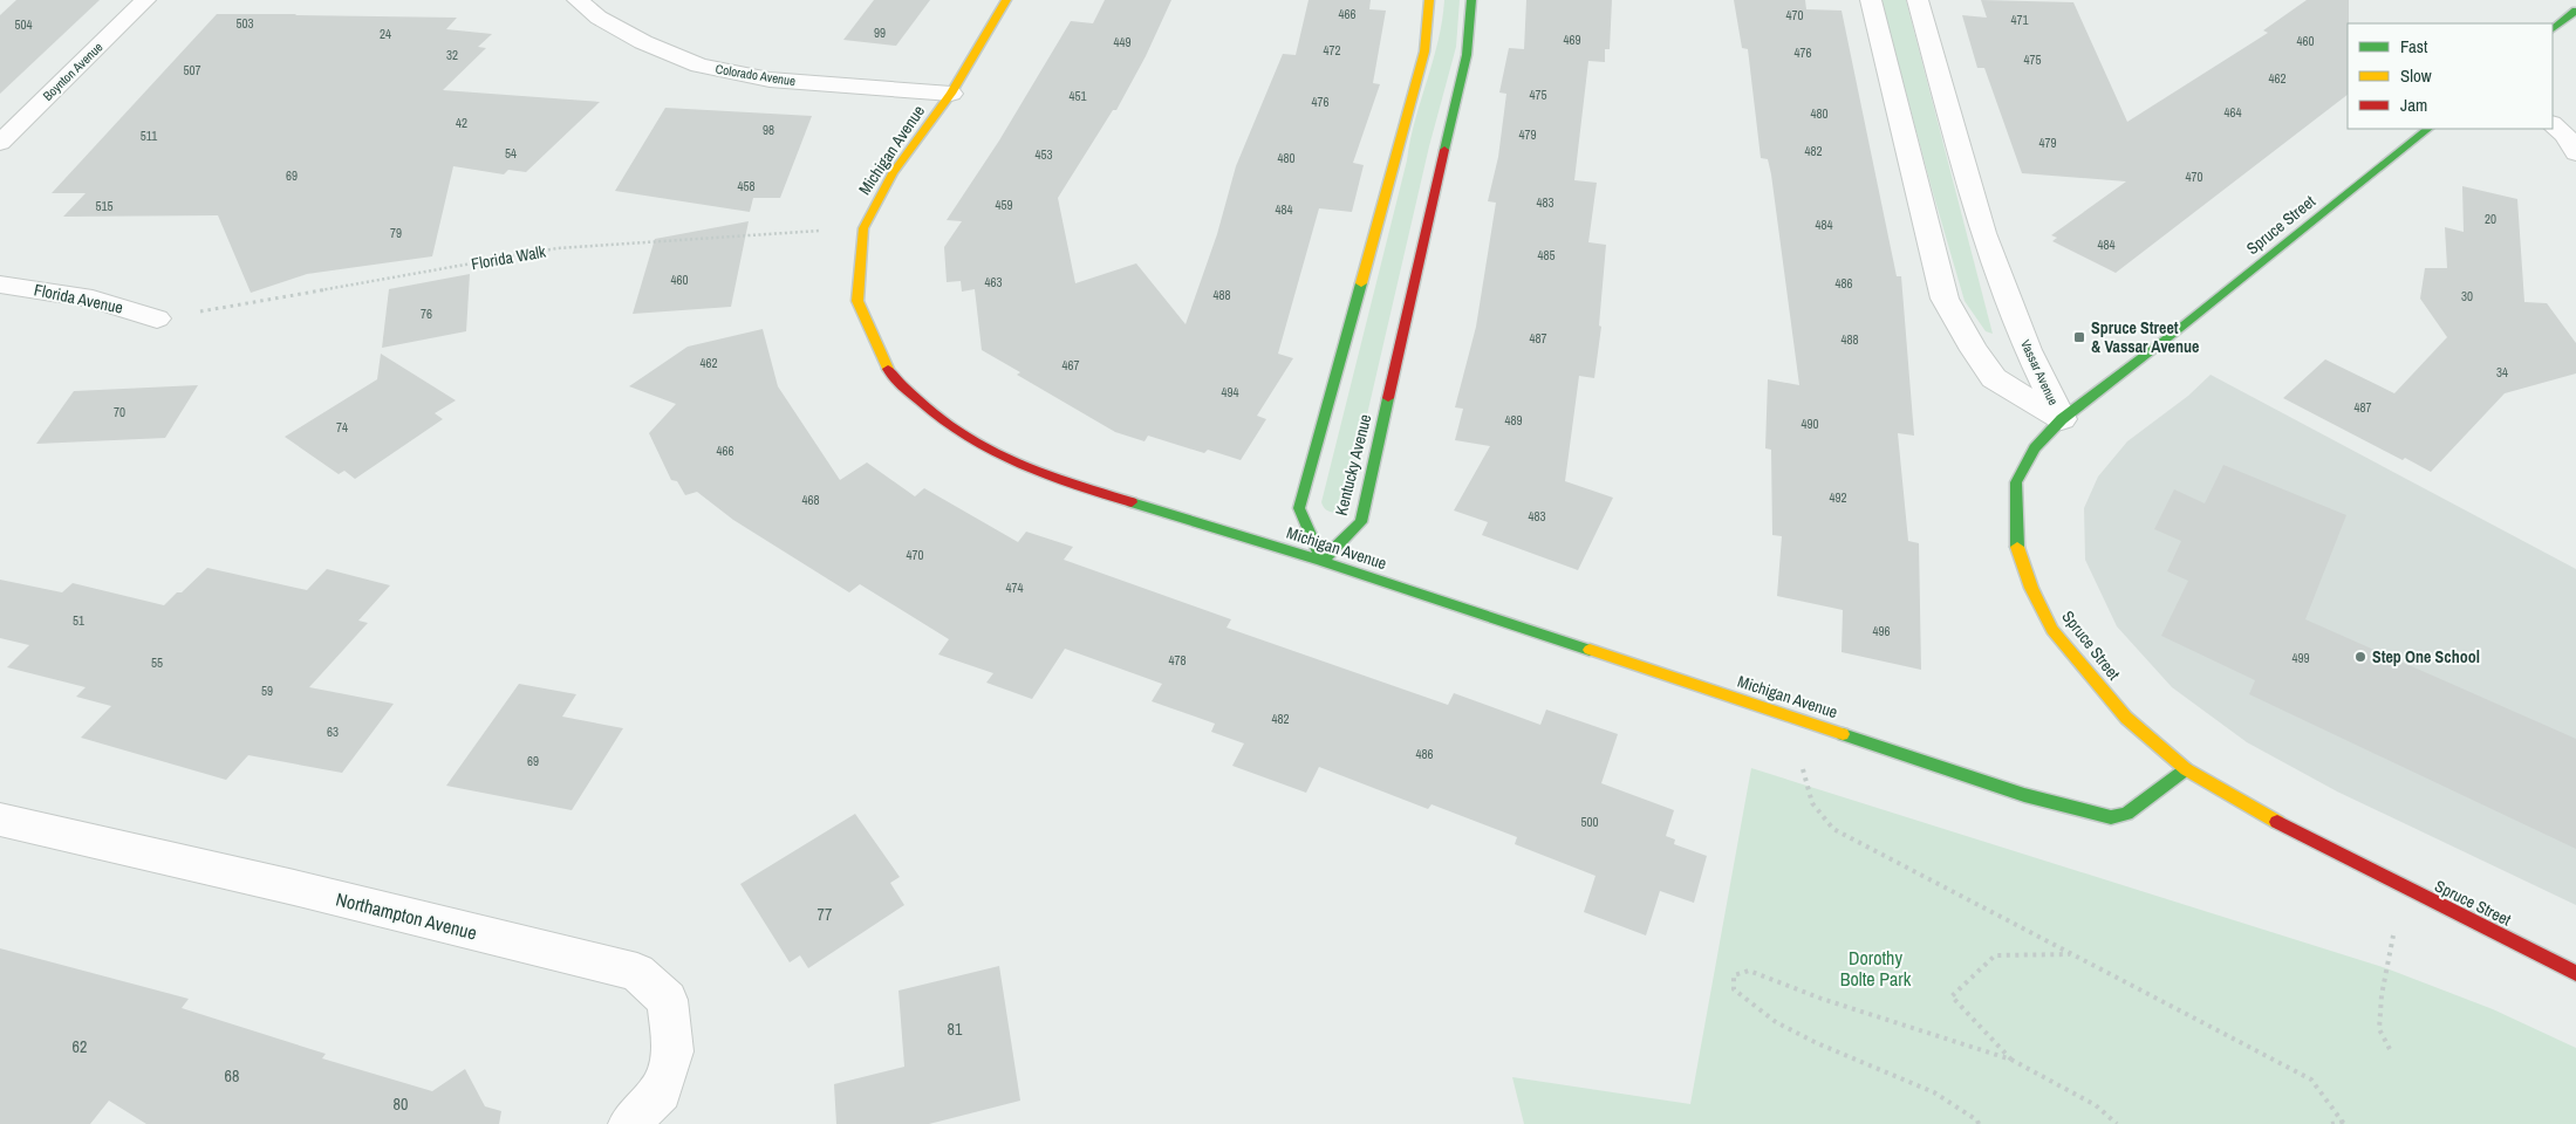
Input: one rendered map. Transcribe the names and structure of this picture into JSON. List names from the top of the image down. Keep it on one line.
{"streets":{"street":["Boynton Avenue","Colorado Avenue","Michigan Avenue","Spruce Street","Florida Avenue","Vassar Avenue","Kentucky Avenue","Northampton Avenue"],"path":["Florida Walk"]},"crossings":[["Colorado Avenue","Michigan Avenue"],["Michigan Avenue","Spruce Street"],["Michigan Avenue","Florida Walk"],["Michigan Avenue","Kentucky Avenue"],["Spruce Street","Vassar Avenue"],["Florida Walk","Florida Avenue"]],"parks":["Dorothy Bolte Park"],"places":{"transit":["Spruce Street & Vassar Avenue"],"other":["Step One School"]},"house_numbers":["466","470","471","503","504","99","24","469","460","449","472","476","32","475","507","462","475","451","476","464","480","42","98","479","511","479","482","54","453","480","69","470","458","483","459","515","484","20","484","79","484","485","460","463","486","488","30","76","487","488","462","467","34","494","487","70","489","490","74","466","492","468","483","470","474","51","496","499","478","55","59","482","63","486","69","500","77","81","62","68","80"],"legend":["Fast","Slow","Jam"]}
